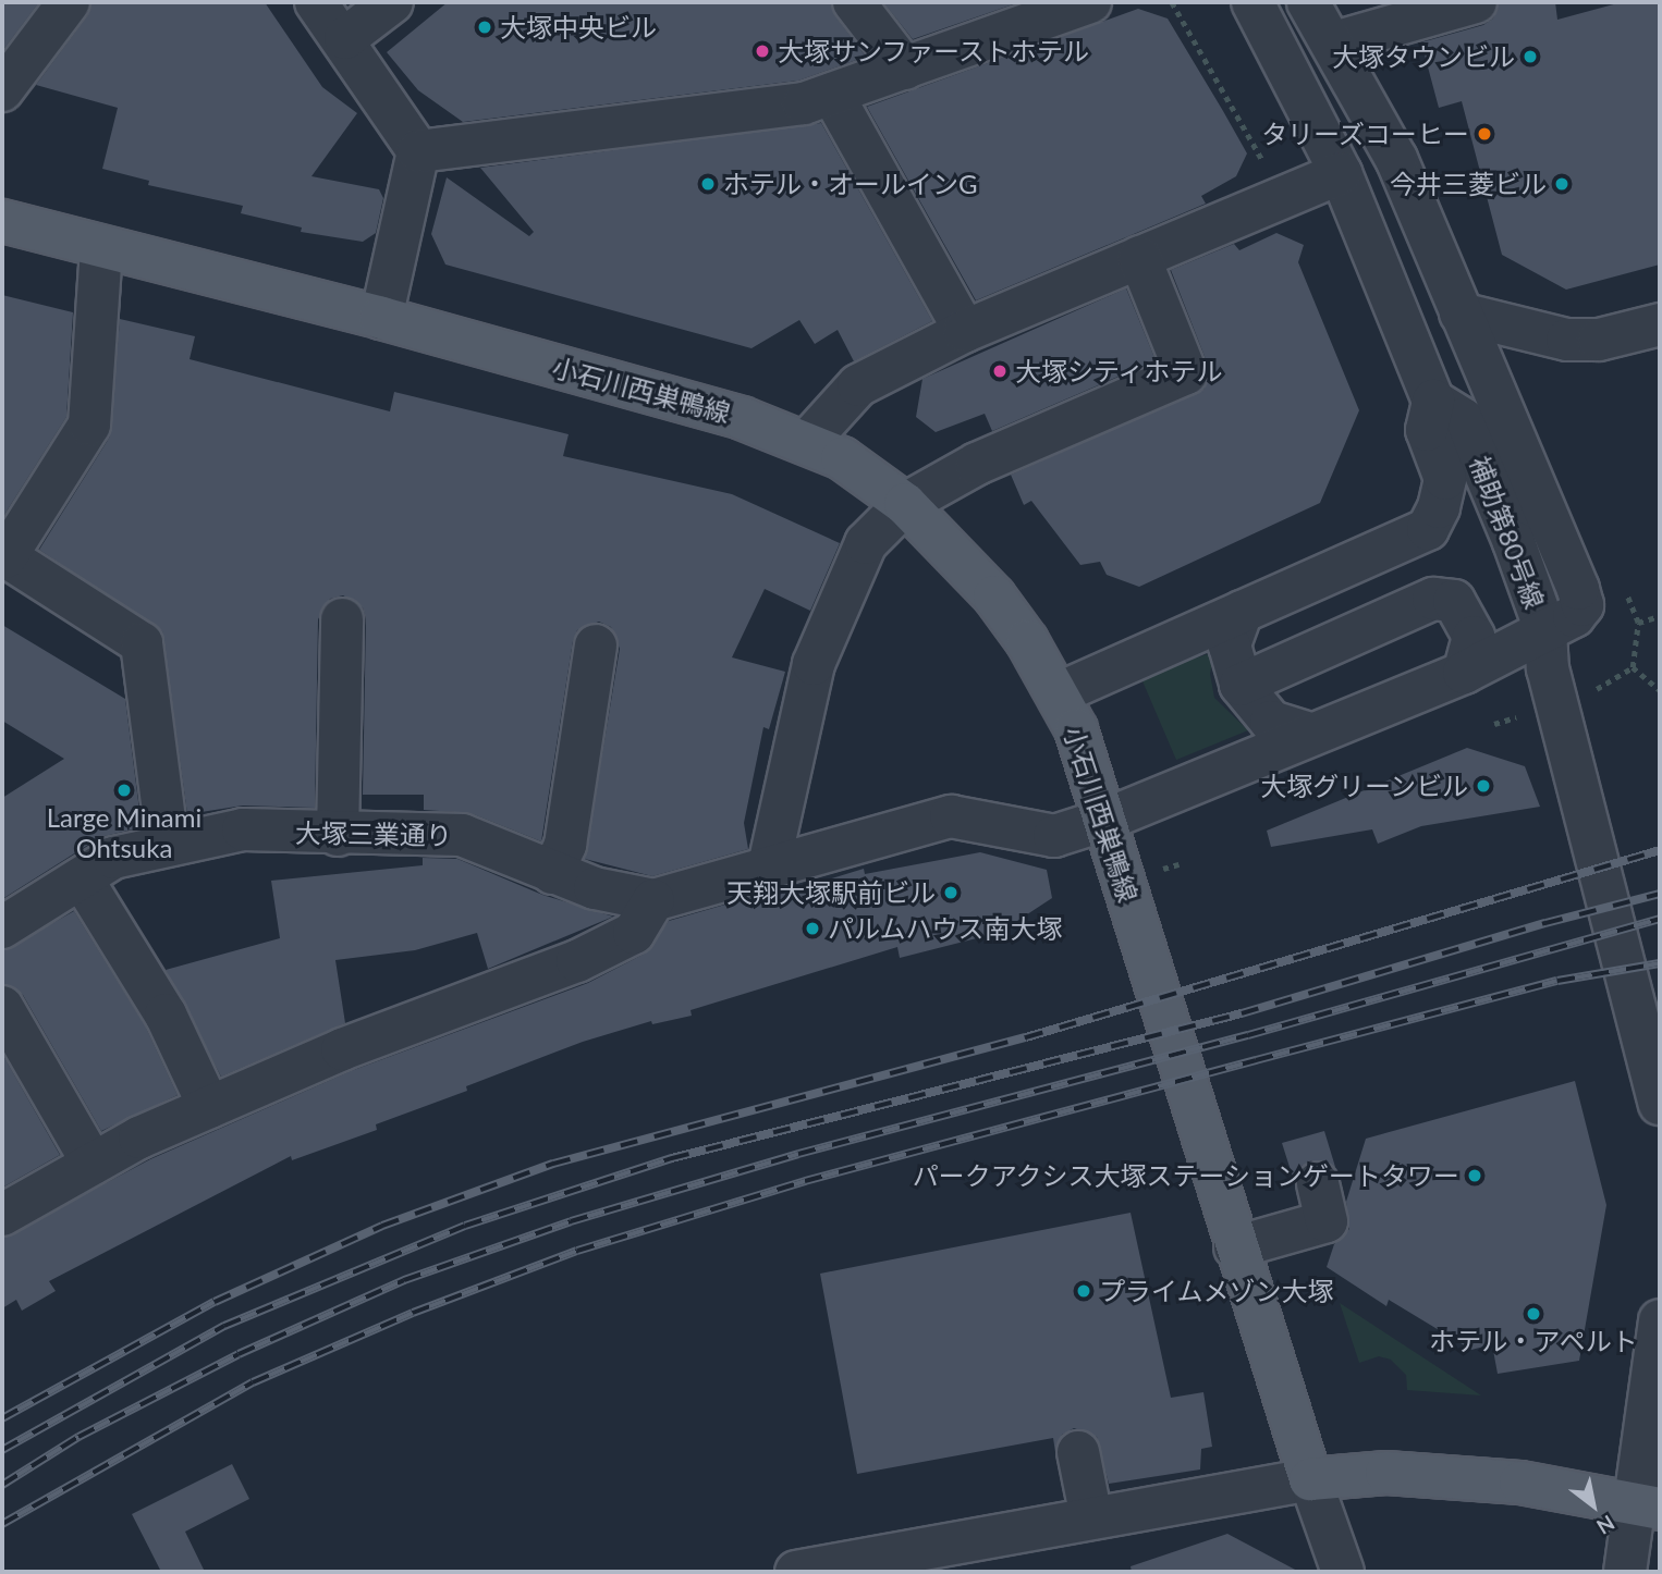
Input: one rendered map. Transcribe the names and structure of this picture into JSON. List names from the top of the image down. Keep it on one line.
{"streets":{"main road":["小石川西巣鴨線"],"street":["補助第80号線","大塚三業通り"]},"places":["大塚中央ビル","大塚サンファーストホテル","大塚タウンビル","タリーズコーヒー","ホテル・オールインG","今井三菱ビル","大塚シティホテル","大塚グリーンビル","Large Minami Ohtsuka","天翔大塚駅前ビル","パルムハウス南大塚","パークアクシス大塚ステーションゲートタワー","プライムメゾン大塚","ホテル・アペルト"],"north":"bottom right"}
